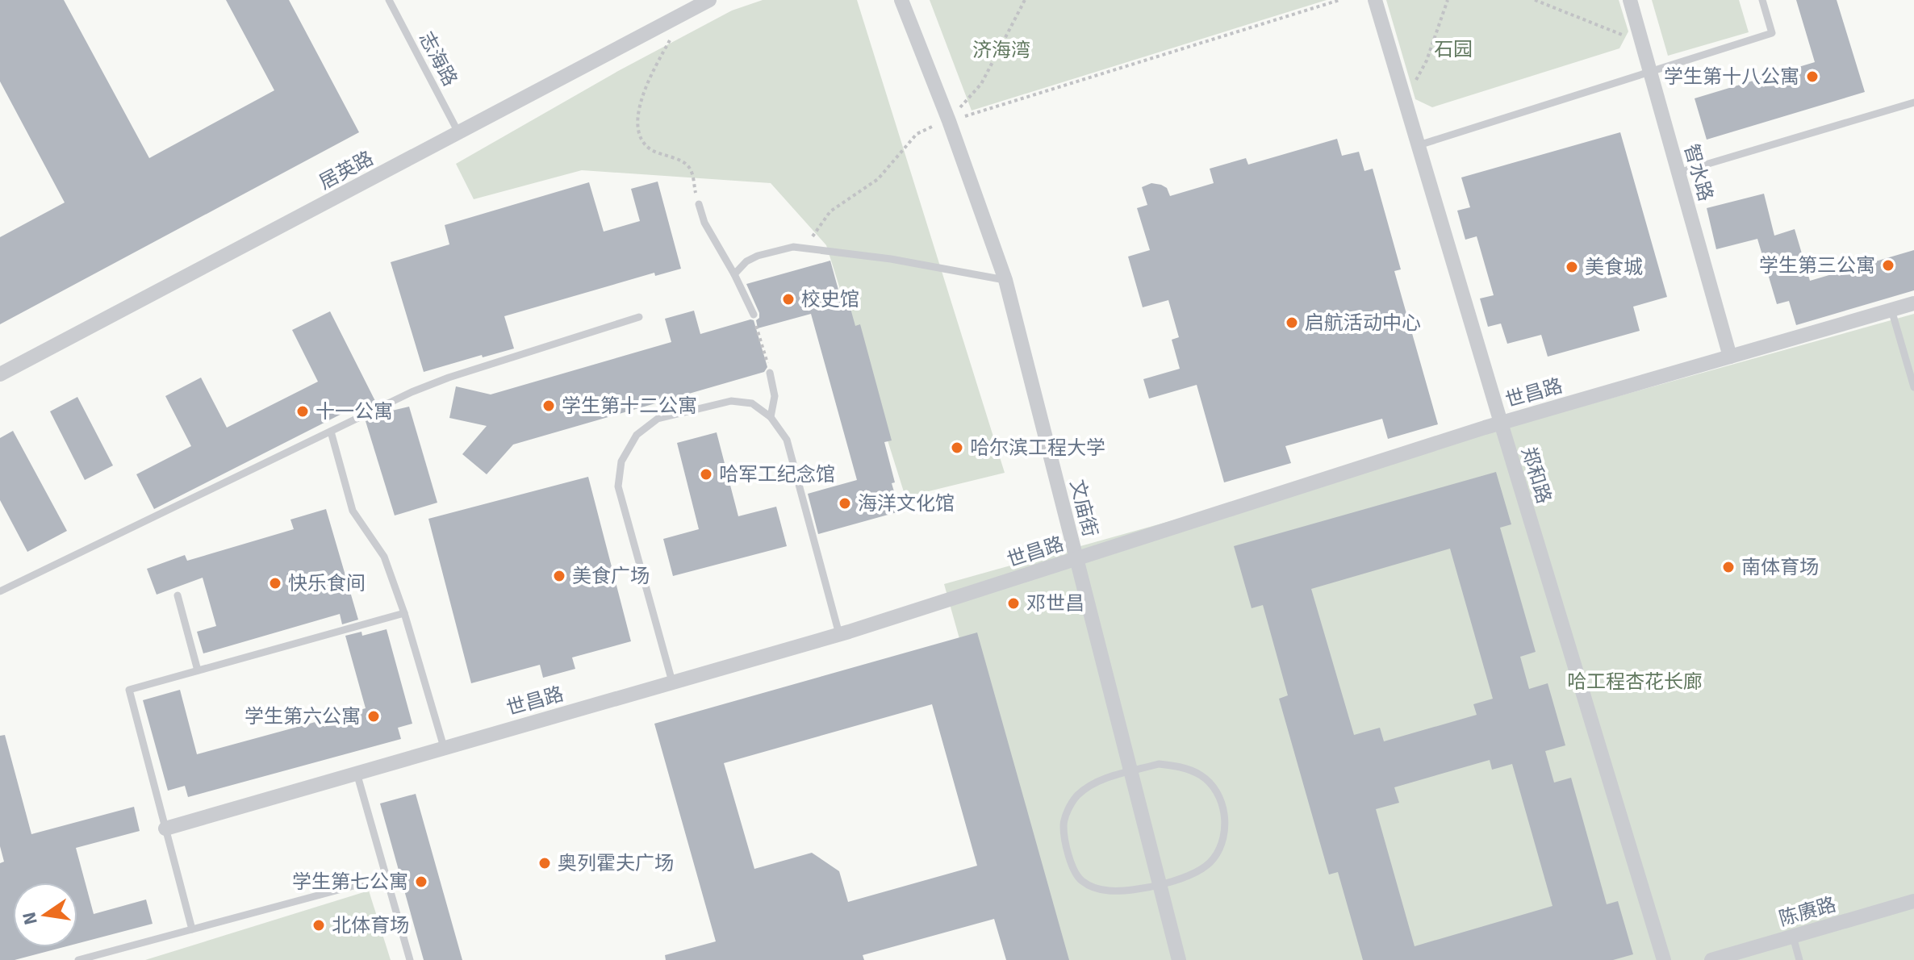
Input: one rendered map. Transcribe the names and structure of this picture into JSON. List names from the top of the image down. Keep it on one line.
{"streets":{"street":["居英路","智水路","世昌路","郑和路","文庙街","陈赓路"],"lane":["志海路"]},"crossings":[["志海路","居英路"],["智水路","世昌路"],["世昌路","郑和路"],["世昌路","文庙街"]],"parks":["石园","济海湾","哈工程杏花长廊"],"places":["学生第十八公寓","学生第三公寓","美食城","校史馆","启航活动中心","学生第十二公寓","十一公寓","哈尔滨工程大学","哈军工纪念馆","海洋文化馆","南体育场","美食广场","快乐食间","邓世昌","学生第六公寓","奥列霍夫广场","学生第七公寓","北体育场"],"north":"left"}
